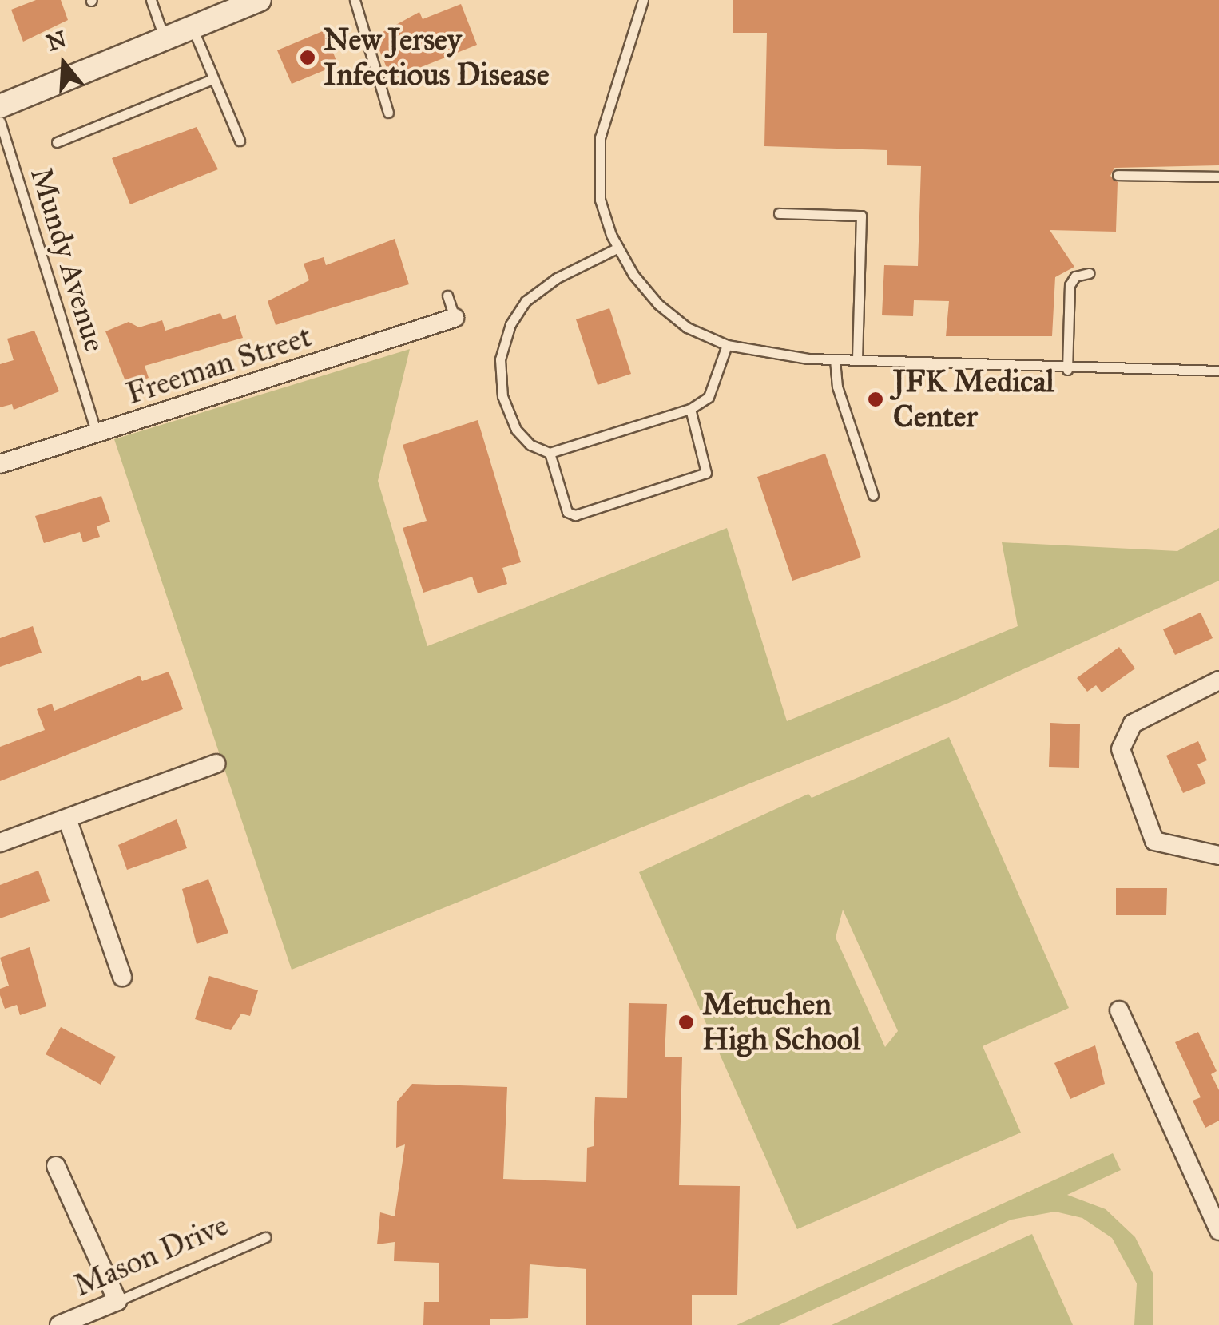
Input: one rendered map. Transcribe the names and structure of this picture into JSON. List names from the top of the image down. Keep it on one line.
{"streets":{"street":["Freeman Street","Mason Drive"],"lane":["Mundy Avenue"]},"crossings":[["Mundy Avenue","Freeman Street"]],"places":["New Jersey Infectious Disease","JFK Medical Center","Metuchen High School"],"north":"top"}
